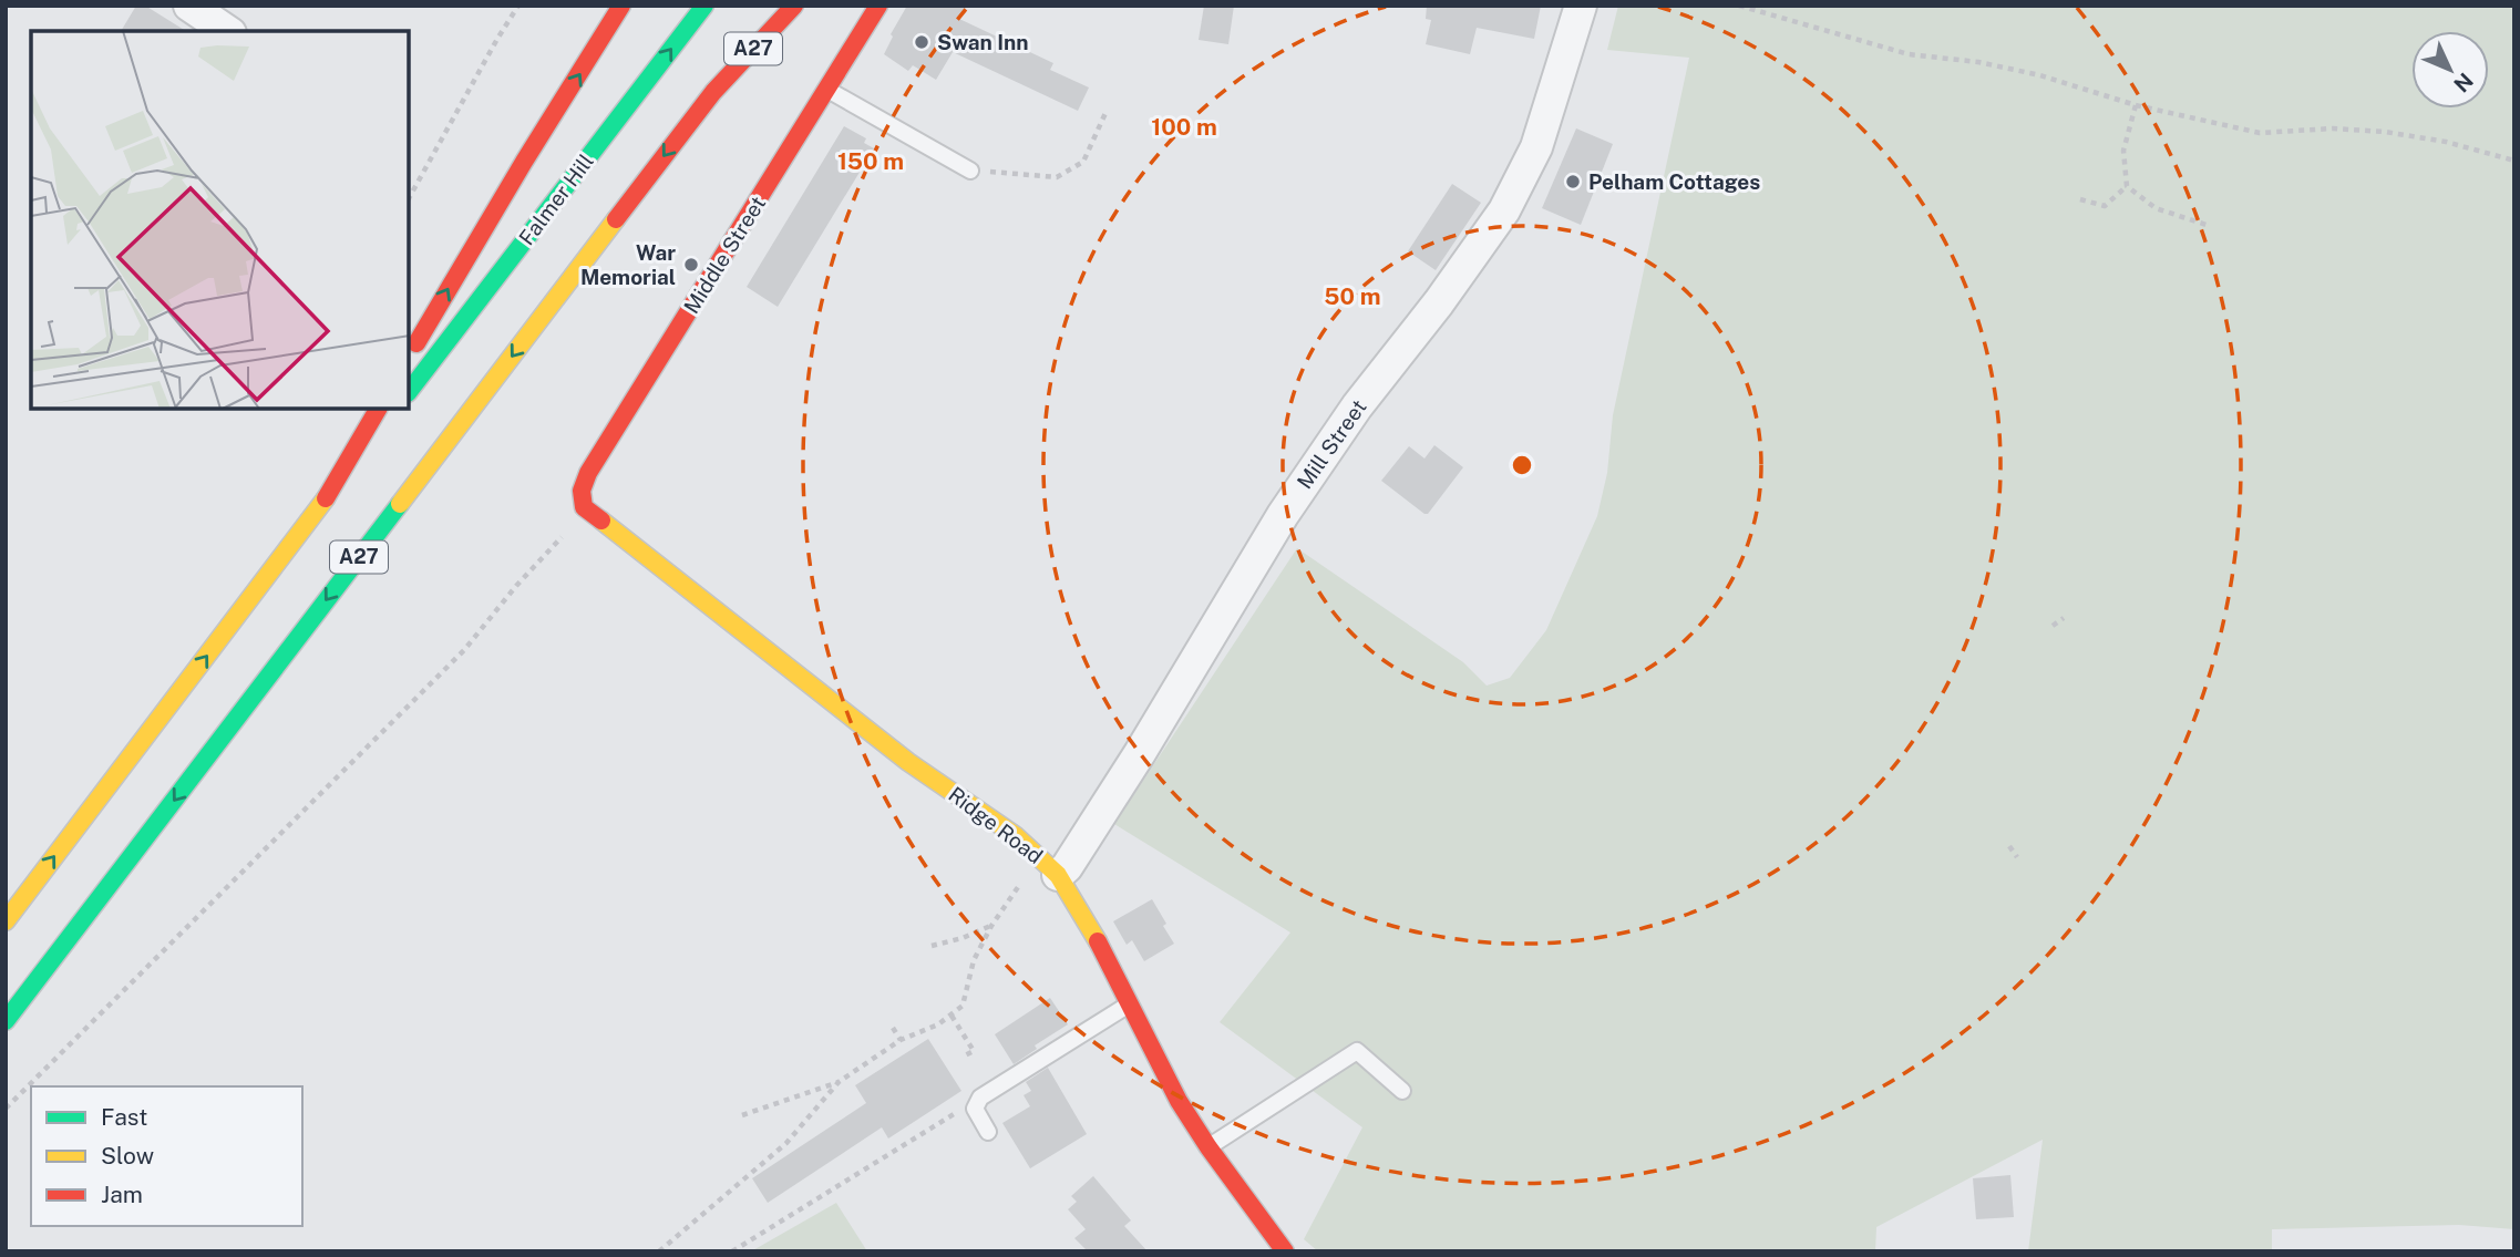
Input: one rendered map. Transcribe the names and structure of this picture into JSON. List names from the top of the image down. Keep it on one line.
{"streets":{"main road":["A27","Falmer Hill","Middle Street","Ridge Road"],"street":["Mill Street"]},"crossings":[["Middle Street","Ridge Road"],["Mill Street","Ridge Road"]],"places":["Swan Inn","Pelham Cottages","War Memorial"],"legend":["Fast","Slow","Jam"],"north":"bottom right","rings":["100 m","150 m","50 m"]}
